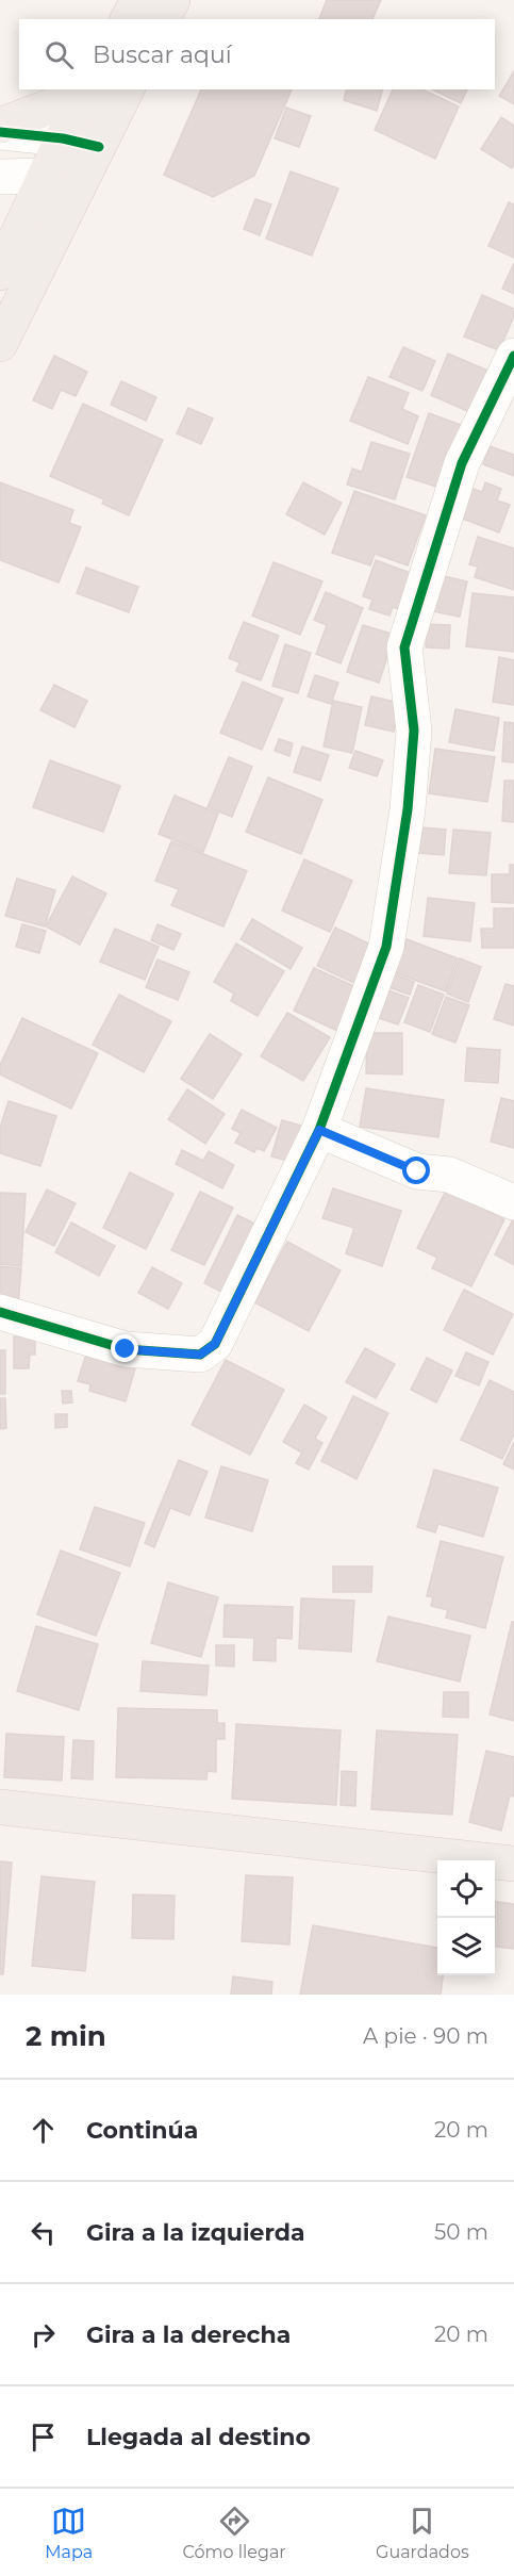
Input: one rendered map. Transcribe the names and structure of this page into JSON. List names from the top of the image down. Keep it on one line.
{"page":{"search":"Buscar aquí","heading":["2 min","A pie · 90 m"],"list":[["Continúa","20 m"],["Gira a la izquierda","50 m"],["Gira a la derecha","20 m"],"Llegada al destino"],"nav":["Mapa","Cómo llegar","Guardados"]}}
